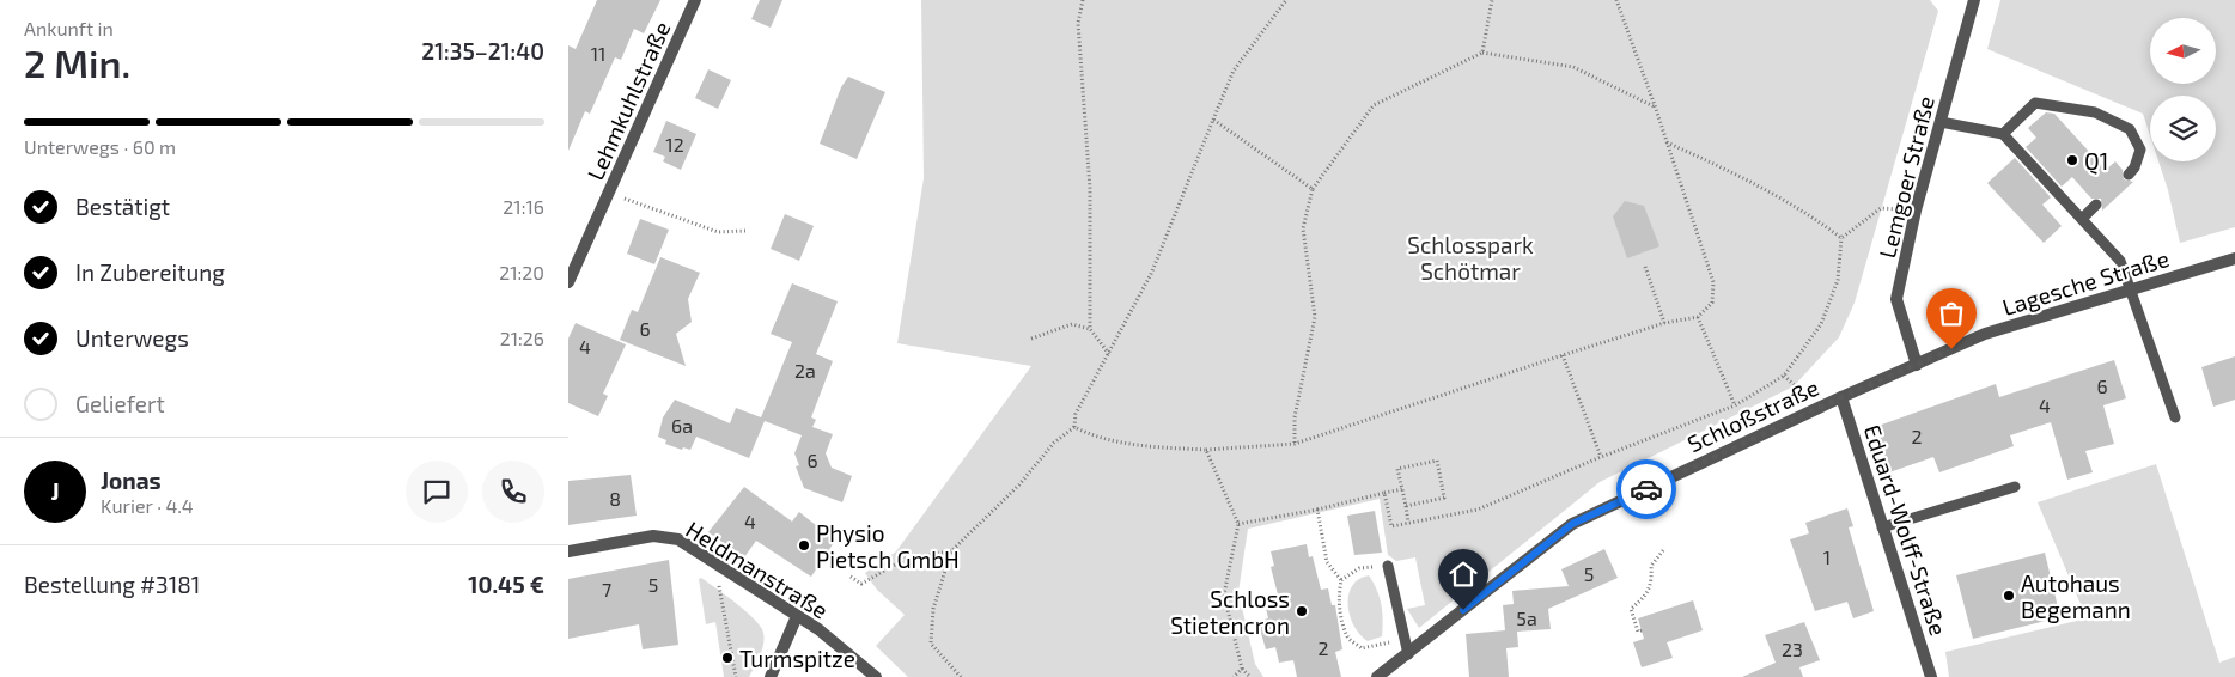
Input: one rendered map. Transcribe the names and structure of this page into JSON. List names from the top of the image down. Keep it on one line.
{"streets":{"street":["Lehmkuhlstraße","Lemgoer Straße","Lagesche Straße","Schloßstraße","Eduard-Wolff-Straße","Heldmanstraße"]},"crossings":[["Lemgoer Straße","Lagesche Straße"],["Lemgoer Straße","Schloßstraße"],["Lagesche Straße","Schloßstraße"],["Schloßstraße","Eduard-Wolff-Straße"]],"parks":["Schlosspark Schötmar"],"places":["Q1","Physio Pietsch GmbH","Autohaus Begemann","Schloss Stietencron","Turmspitze"],"house_numbers":["11","12","6","4","2a","6","4","6a","2","6","8","4","1","5","5","7","5a","2","23"],"north":"left","page":{"heading":["2 Min.","Ankunft in","21:35–21:40"],"panel":["Jonas","Kurier · 4.4","Bestellung #3181","10.45 €"],"bar":"Unterwegs · 60 m","list":[["Bestätigt","21:16"],["In Zubereitung","21:20"],["Unterwegs","21:26"],"Geliefert"],"round":"J"}}
